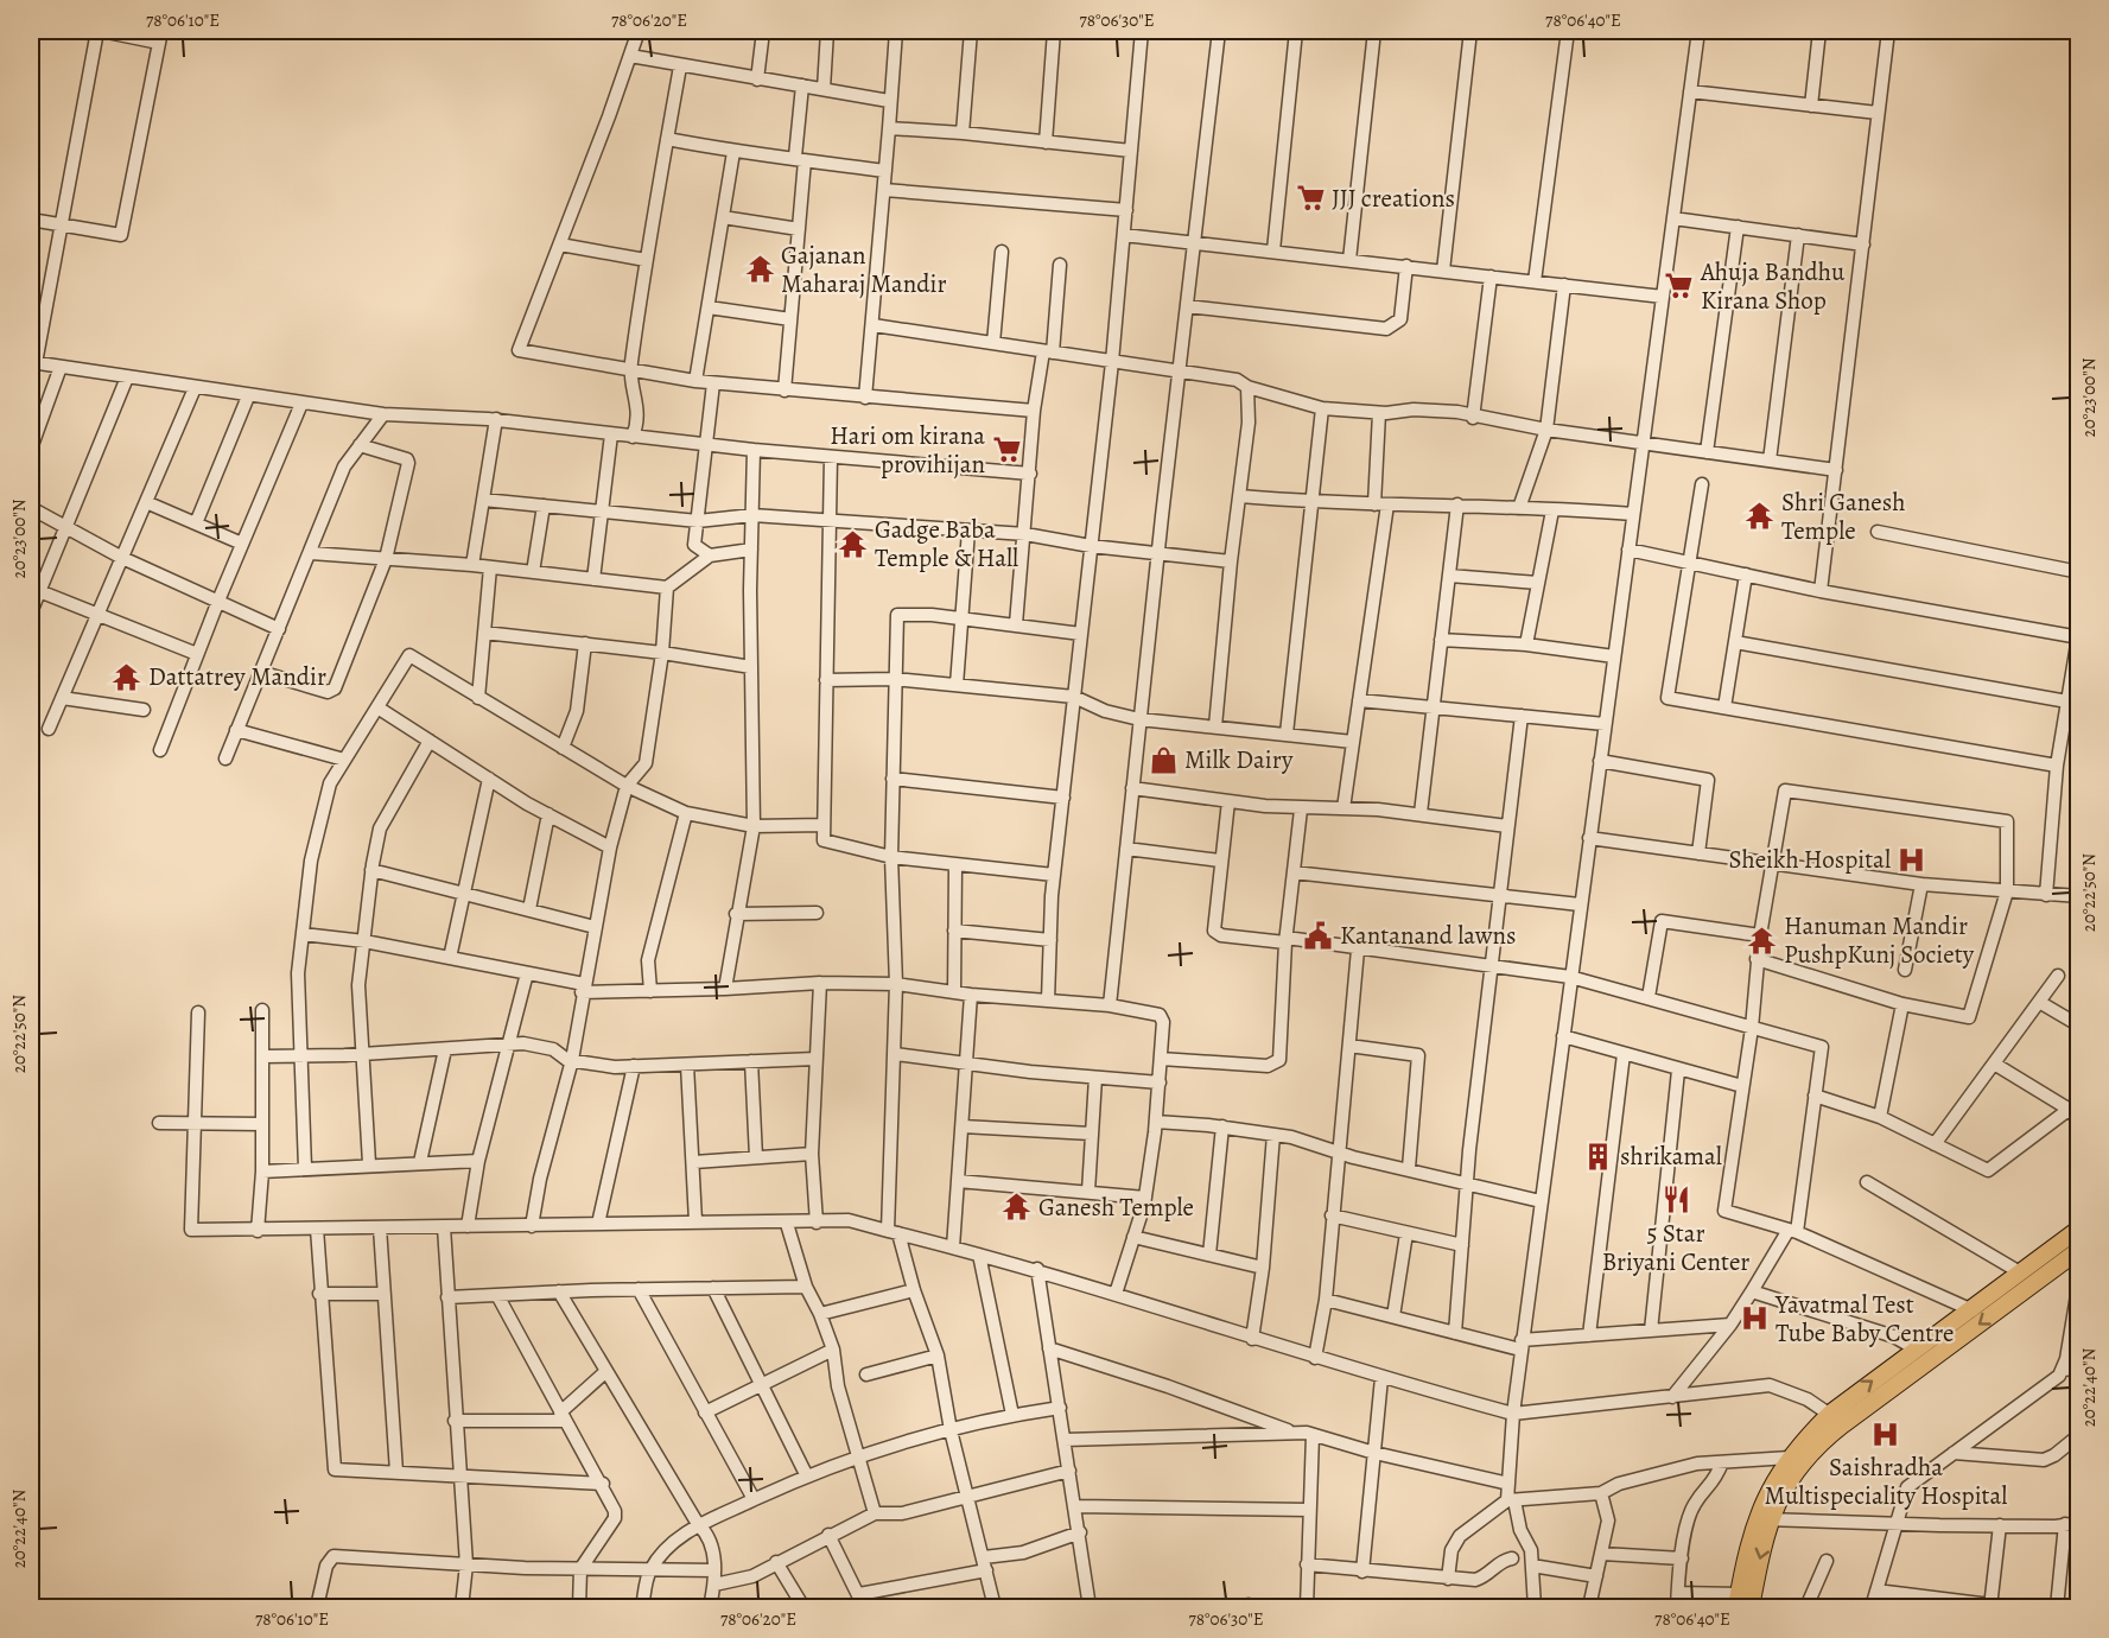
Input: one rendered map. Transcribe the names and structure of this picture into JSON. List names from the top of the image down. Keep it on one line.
{"places":{"supermarket":["JJJ creations","Ahuja Bandhu Kirana Shop","Hari om kirana provihijan"],"temple":["Gajanan Maharaj Mandir","Shri Ganesh Temple","Gadge Baba Temple & Hall","Dattatrey Mandir","Hanuman Mandir PushpKunj Society","Ganesh Temple"],"shop":["Milk Dairy"],"hospital":["Sheikh Hospital","Yavatmal Test Tube Baby Centre","Saishradha Multispeciality Hospital"],"public building":["Kantanand lawns"],"building":["shrikamal"],"restaurant":["5 Star Briyani Center"]},"coordinates":["78°06'10\"E","78°06'20\"E","78°06'30\"E","78°06'40\"E","20°23'00\"N","20°22'50\"N","20°22'40\"N"]}
